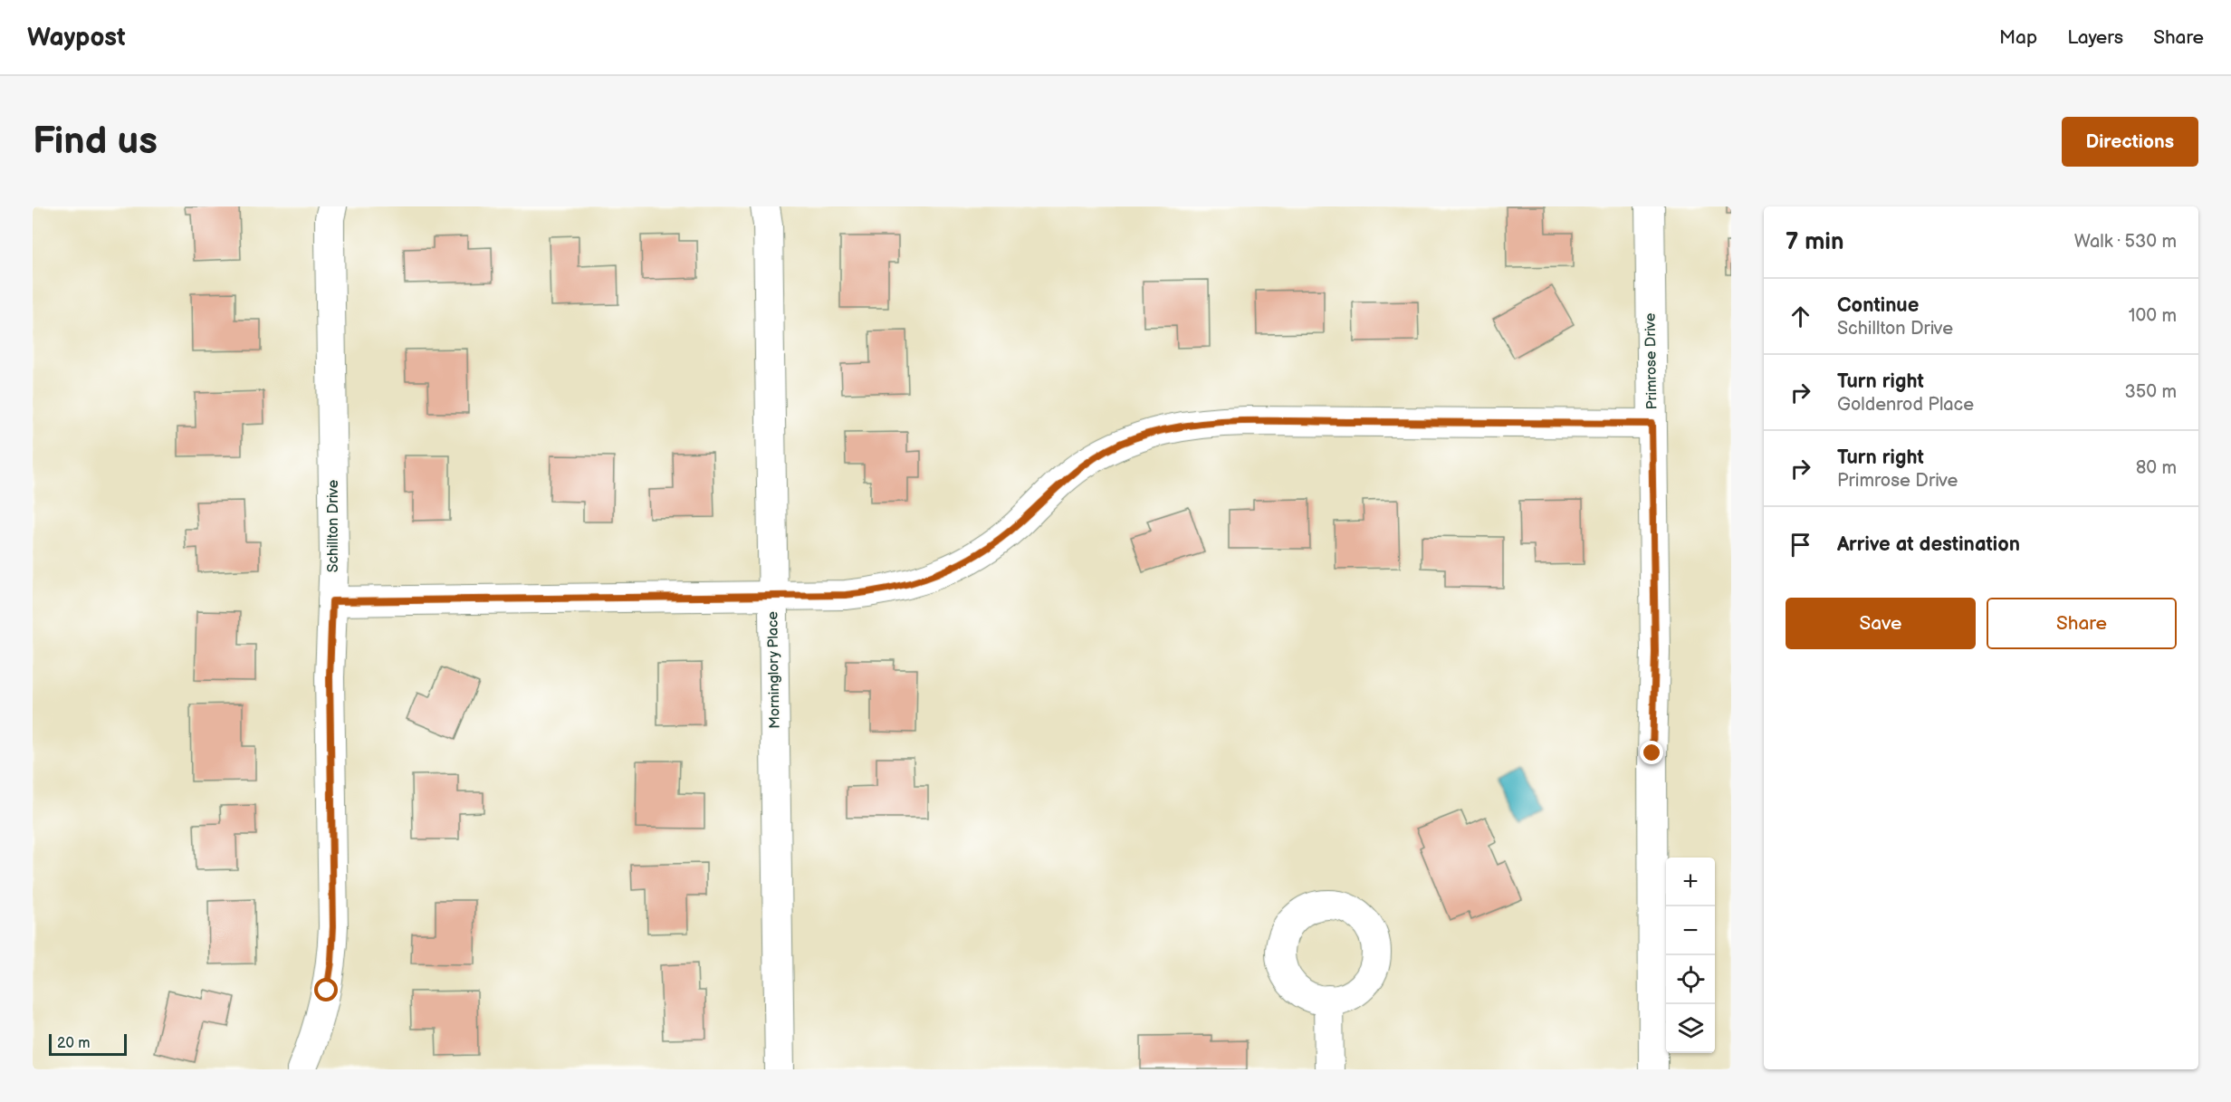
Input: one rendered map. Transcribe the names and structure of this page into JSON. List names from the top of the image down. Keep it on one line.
{"streets":{"street":["Primrose Drive","Schillton Drive","Morninglory Place"]},"scale_bar":"20 m","page":{"header":"Waypost","nav":["Map","Layers","Share"],"buttons":["Directions",["Save","Share"]],"title":"Find us","heading":["7 min","Walk · 530 m"],"list":[["Continue","Schillton Drive","100 m"],["Turn right","Goldenrod Place","350 m"],["Turn right","Primrose Drive","80 m"],"Arrive at destination"],"map_buttons":["+","−"],"scale":"20 m"}}
